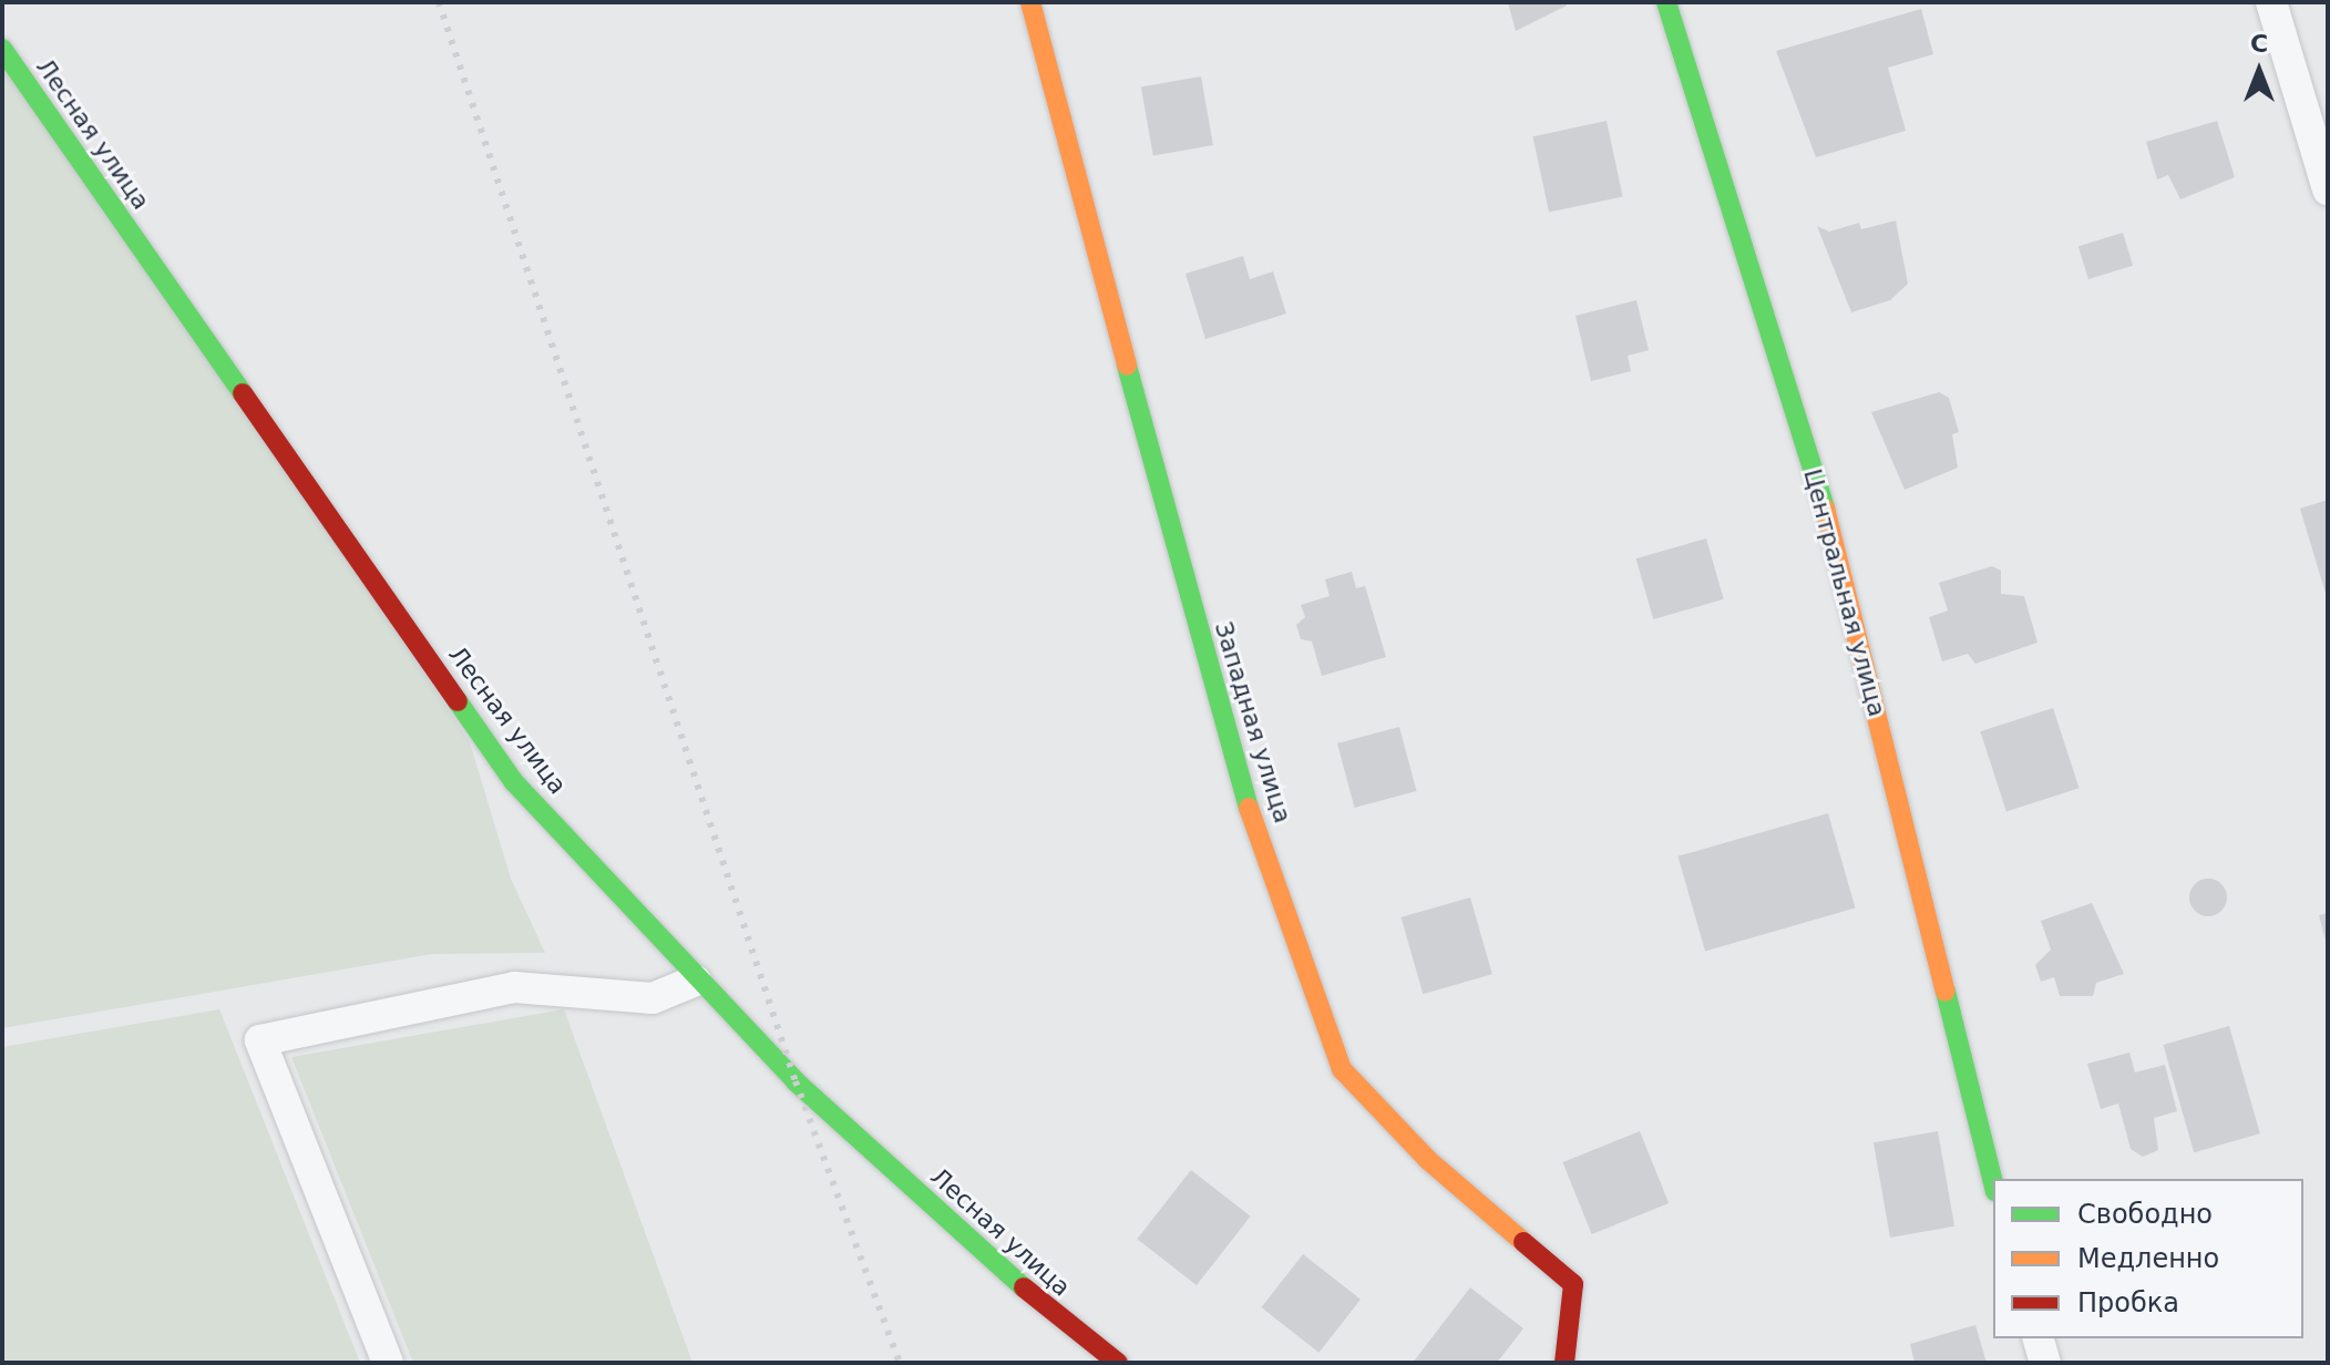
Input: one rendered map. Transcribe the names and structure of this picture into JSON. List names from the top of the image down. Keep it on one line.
{"streets":{"street":["Лесная улица","Центральная улица","Западная улица"]},"legend":["Свободно","Медленно","Пробка"],"north":"top"}
